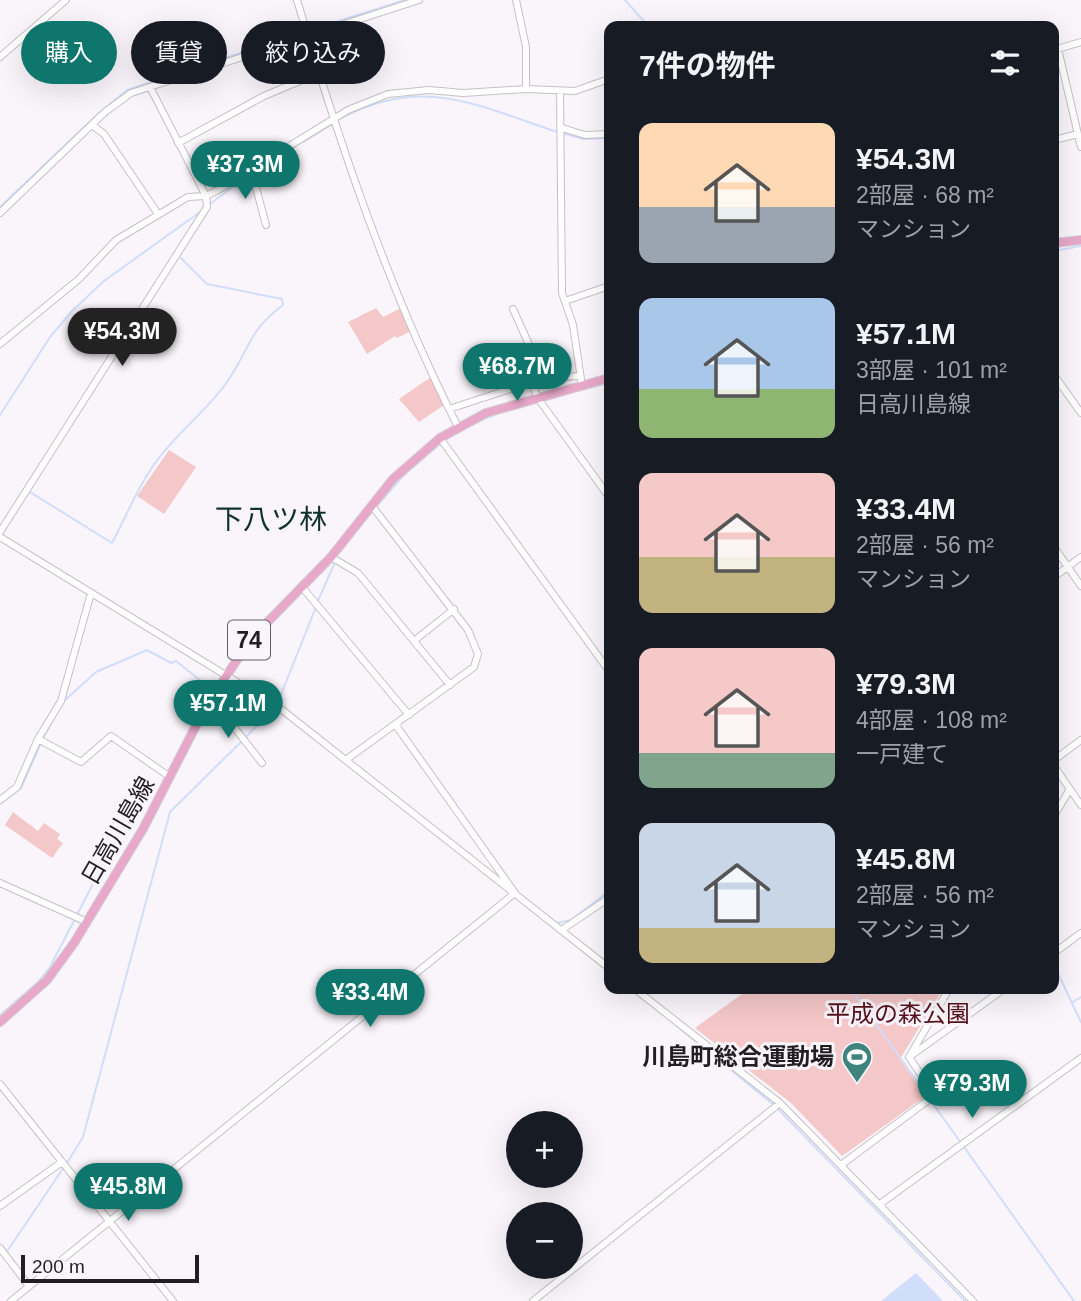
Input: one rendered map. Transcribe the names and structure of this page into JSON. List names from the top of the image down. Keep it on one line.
{"streets":{"main road":["74","日高川島線"]},"districts":["下八ツ林"],"parks":["平成の森公園"],"places":{"sports":["川島町総合運動場"]},"scale_bar":"200 m","page":{"chip":["購入","賃貸","絞り込み"],"heading":"7件の物件","list":[{"name":"¥54.3M","note":"2部屋 · 68 m² · マンション"},{"name":"¥57.1M","note":"3部屋 · 101 m² · 日高川島線"},{"name":"¥33.4M","note":"2部屋 · 56 m² · マンション"},{"name":"¥79.3M","note":"4部屋 · 108 m² · 一戸建て"},{"name":"¥45.8M","note":"2部屋 · 56 m² · マンション"}],"price":["¥37.3M","¥54.3M","¥68.7M","¥57.1M","¥33.4M","¥79.3M","¥45.8M"],"map_buttons":["+","−"],"scale":"200 m"}}
